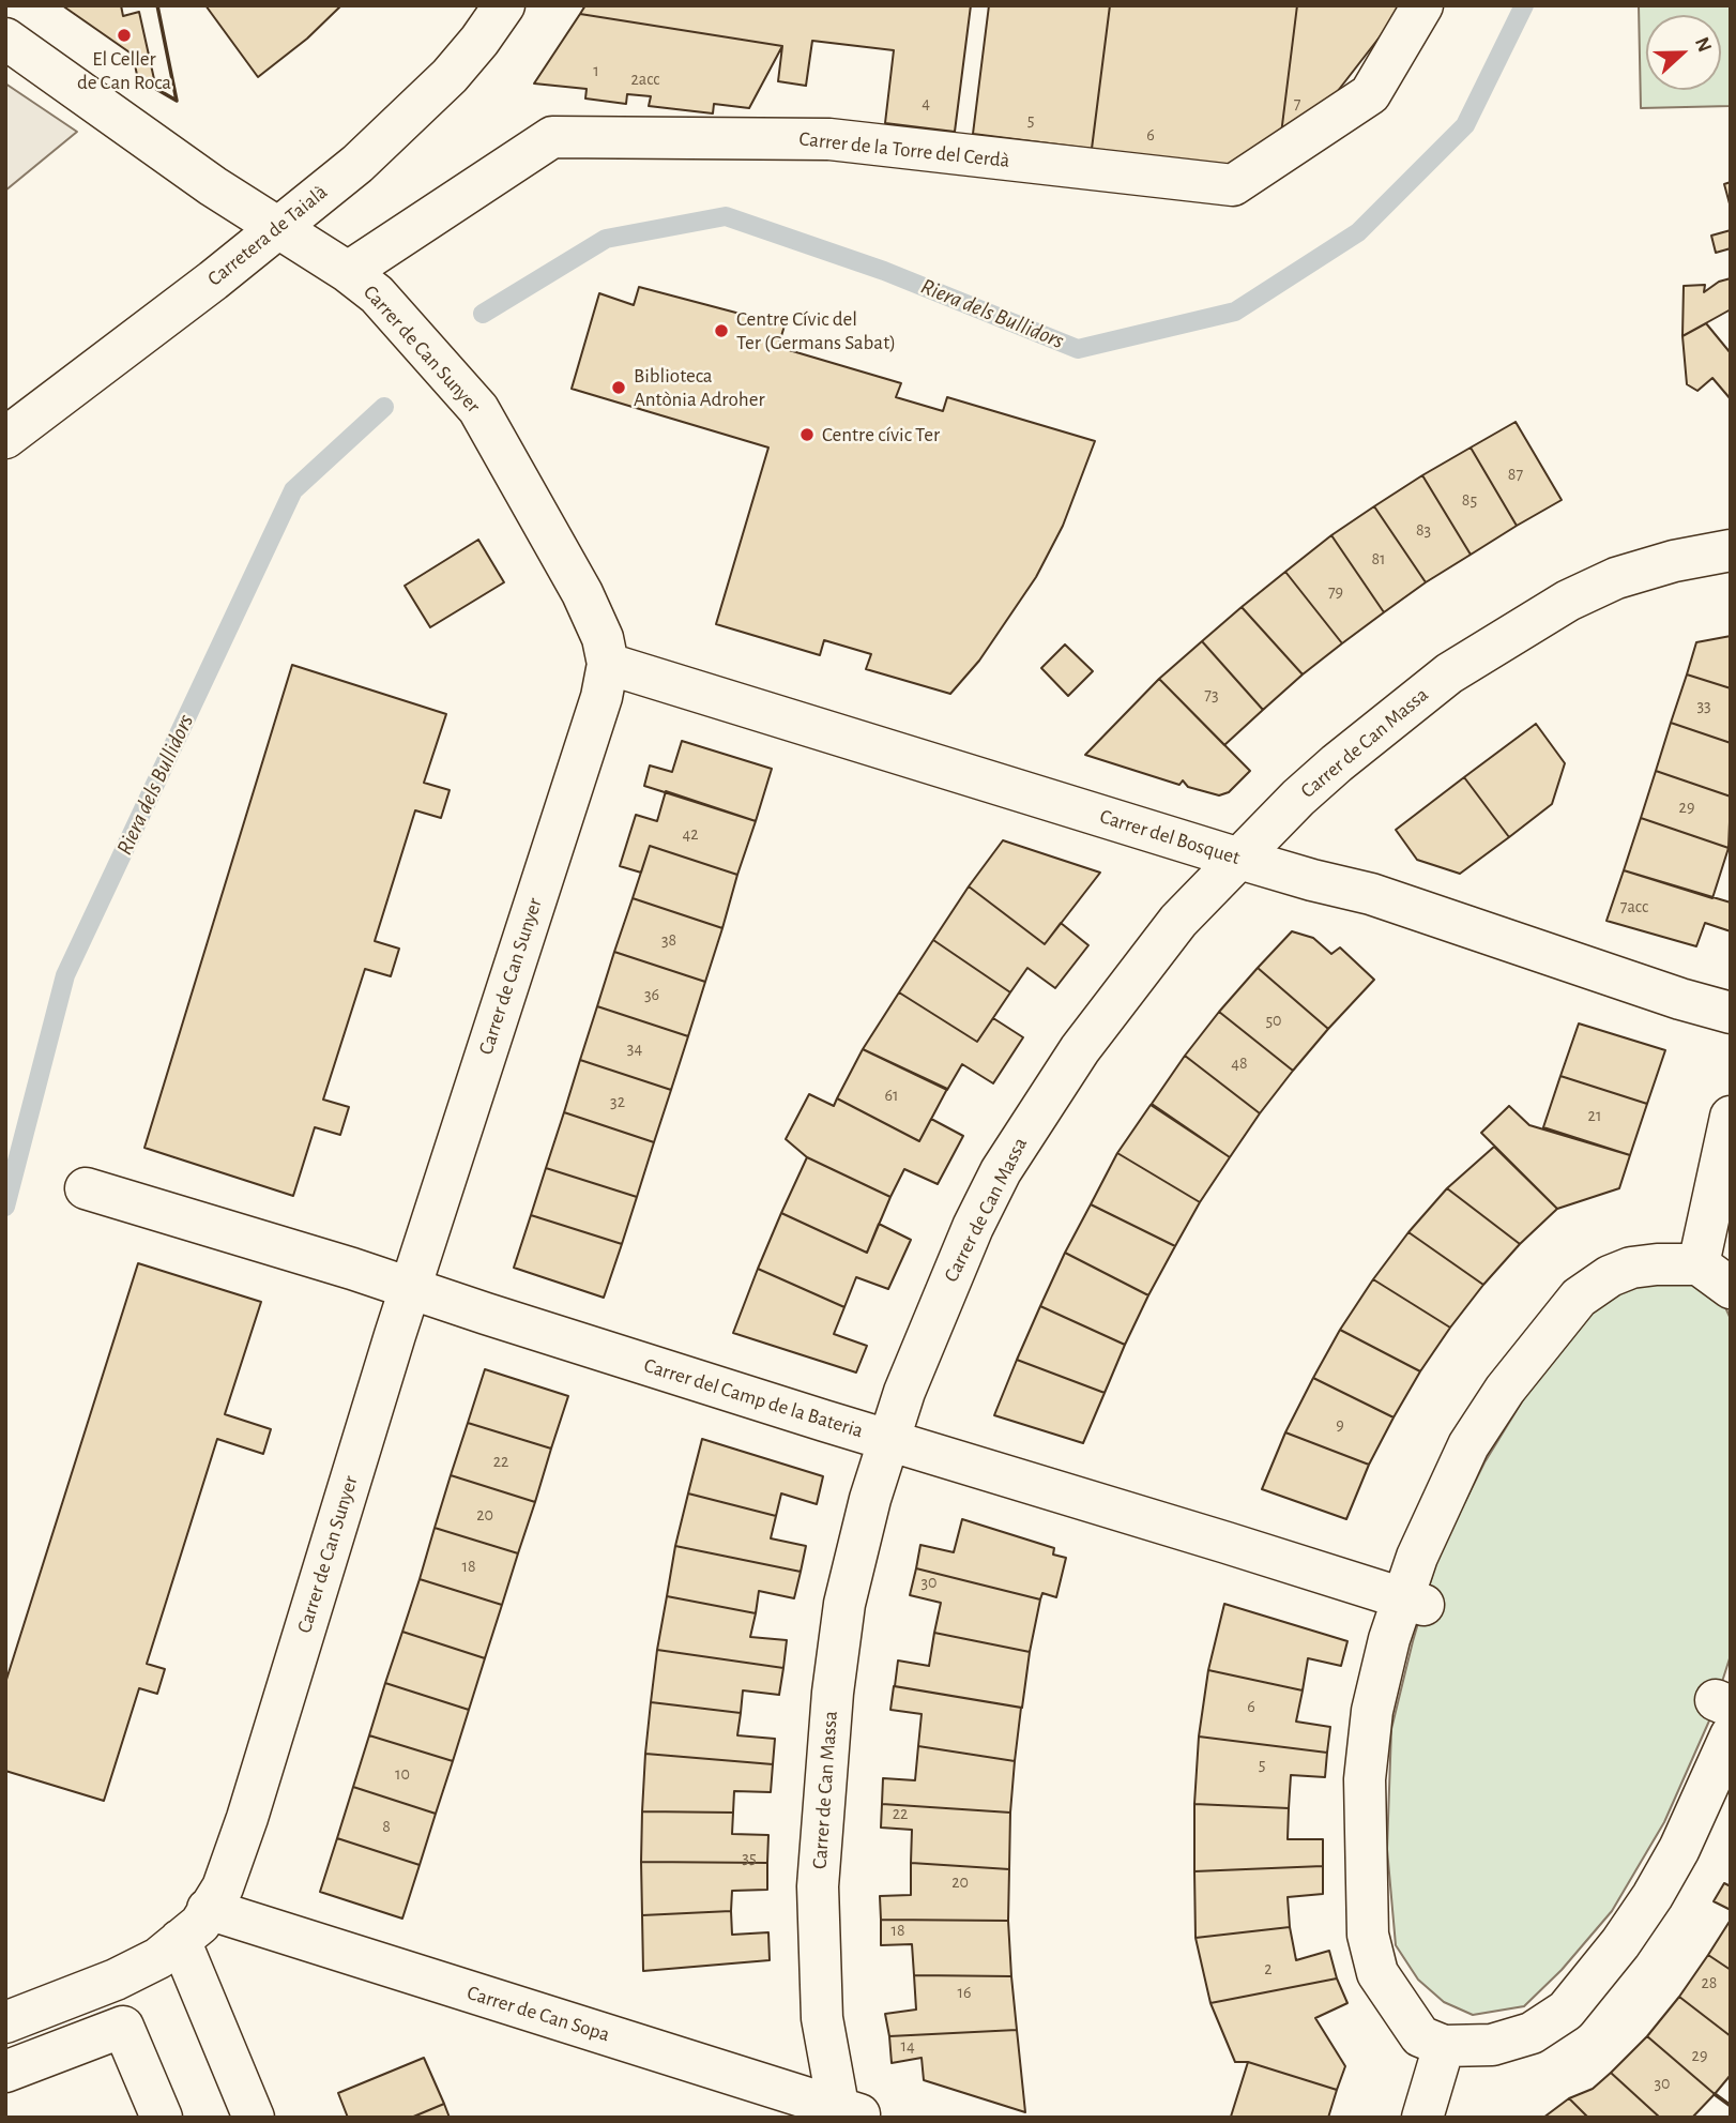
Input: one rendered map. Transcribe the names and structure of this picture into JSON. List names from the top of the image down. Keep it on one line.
{"streets":{"street":["Carrer de la Torre del Cerdà","Carretera de Taialà","Carrer de Can Sunyer","Carrer de Can Massa","Carrer del Bosquet","Carrer del Camp de la Bateria","Carrer de Can Sopa"]},"crossings":[["Carrer de la Torre del Cerdà","Carrer de Can Sunyer"],["Carretera de Taialà","Carrer de Can Sunyer"],["Carrer de Can Sunyer","Carrer del Bosquet"],["Carrer de Can Sunyer","Carrer del Camp de la Bateria"],["Carrer de Can Sunyer","Carrer de Can Sopa"],["Carrer de Can Massa","Carrer del Bosquet"],["Carrer de Can Massa","Carrer del Camp de la Bateria"],["Carrer de Can Massa","Carrer de Can Sopa"]],"water":["Riera dels Bullidors"],"places":["El Celler de Can Roca","Centre Cívic del Ter (Germans Sabat)","Biblioteca Antònia Adroher","Centre cívic Ter"],"house_numbers":["1","2acc","4","7","5","6","87","85","83","81","79","73","33","29","42","7acc","38","36","50","34","48","61","32","21","9","22","20","18","30","6","5","10","22","8","35","20","18","2","28","16","14","29","30"],"north":"right"}
